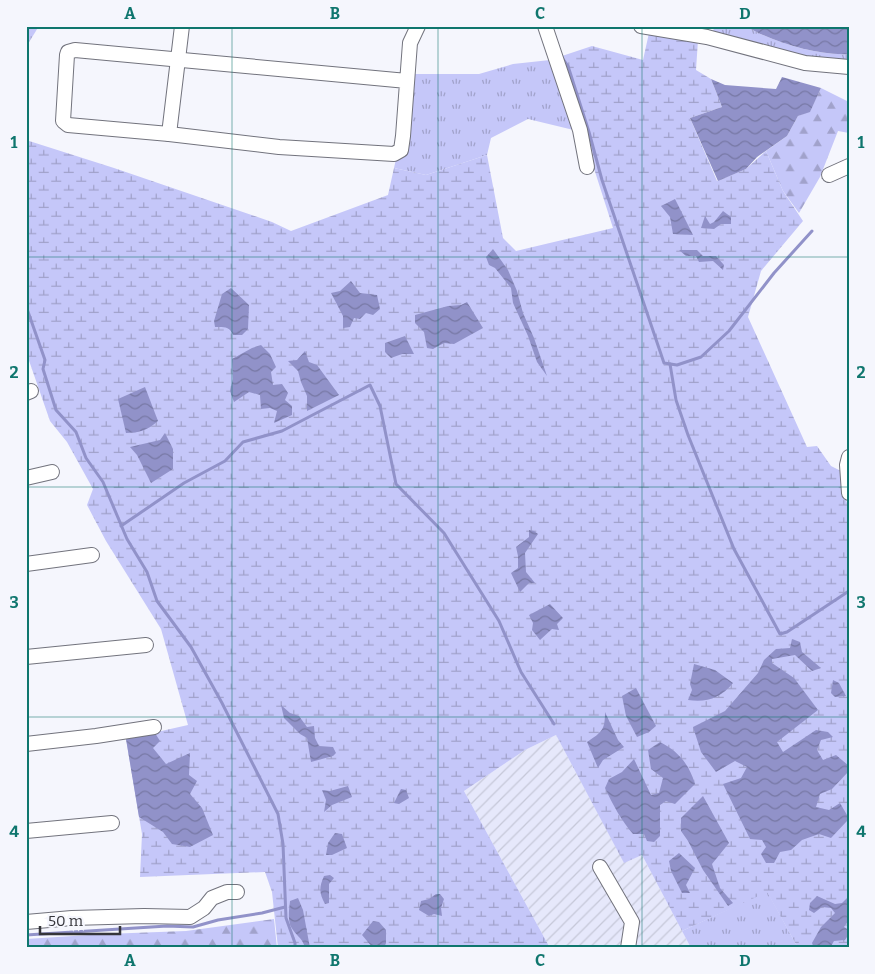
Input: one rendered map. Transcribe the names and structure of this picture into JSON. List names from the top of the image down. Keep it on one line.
{"scale_bar":"50 m","grid":{"columns":["A","B","C","D"],"rows":["1","2","3","4"]}}
